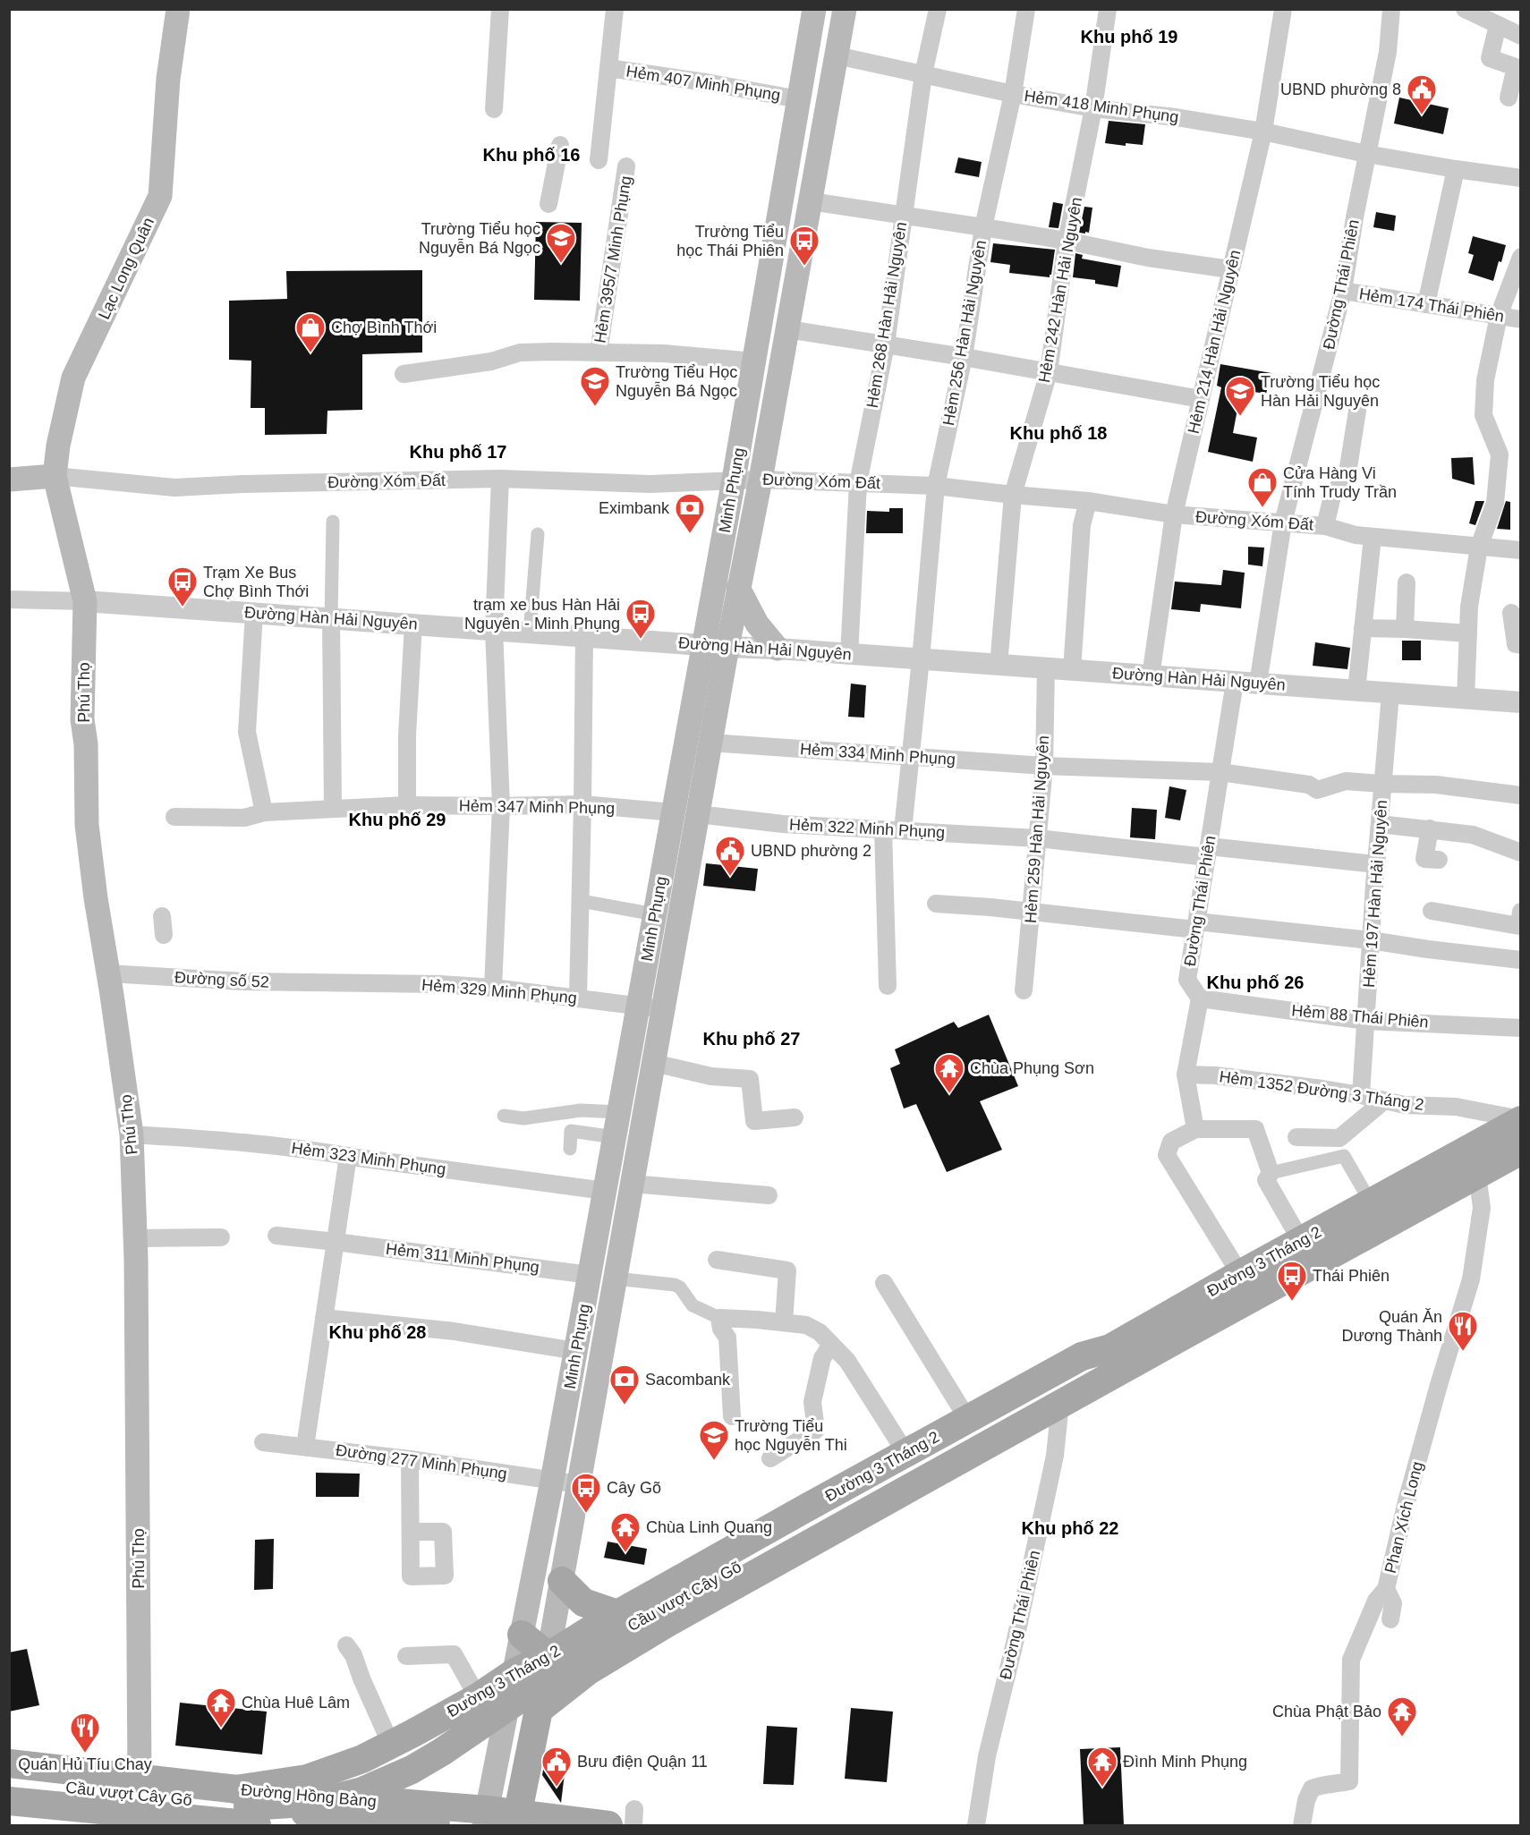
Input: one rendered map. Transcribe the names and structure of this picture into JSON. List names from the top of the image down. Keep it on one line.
{"streets":{"main road":["Lạc Long Quân","Minh Phụng","Phú Thọ","Đường 3 Tháng 2","Cầu vượt Cây Gõ","Đường Hồng Bàng"],"street":["Hẻm 407 Minh Phụng","Hẻm 418 Minh Phụng","Hẻm 395/7 Minh Phụng","Đường Thái Phiên","Hẻm 242 Hàn Hải Nguyên","Hẻm 174 Thái Phiên","Hẻm 268 Hàn Hải Nguyên","Hẻm 256 Hàn Hải Nguyên","Hẻm 214 Hàn Hải Nguyên","Đường Xóm Đất","Đường Hàn Hải Nguyên","Hẻm 334 Minh Phụng","Hẻm 347 Minh Phụng","Hẻm 322 Minh Phụng","Hẻm 259 Hàn Hải Nguyên","Hẻm 197 Hàn Hải Nguyên","Đường số 52","Hẻm 329 Minh Phụng","Hẻm 88 Thái Phiên","Hẻm 1352 Đường 3 Tháng 2","Hẻm 323 Minh Phụng","Hẻm 311 Minh Phụng","Đường 277 Minh Phụng","Phan Xích Long"]},"crossings":[["Hẻm 407 Minh Phụng","Minh Phụng"],["Hẻm 418 Minh Phụng","Đường Thái Phiên"],["Hẻm 418 Minh Phụng","Hẻm 242 Hàn Hải Nguyên"],["Hẻm 418 Minh Phụng","Hẻm 268 Hàn Hải Nguyên"],["Hẻm 418 Minh Phụng","Hẻm 256 Hàn Hải Nguyên"],["Hẻm 418 Minh Phụng","Hẻm 214 Hàn Hải Nguyên"],["Hẻm 418 Minh Phụng","Minh Phụng"],["Lạc Long Quân","Đường Xóm Đất"],["Lạc Long Quân","Phú Thọ"],["Đường Thái Phiên","Hẻm 174 Thái Phiên"],["Đường Thái Phiên","Đường Xóm Đất"],["Đường Thái Phiên","Đường Hàn Hải Nguyên"],["Đường Thái Phiên","Hẻm 334 Minh Phụng"],["Đường Thái Phiên","Hẻm 322 Minh Phụng"],["Đường Thái Phiên","Hẻm 88 Thái Phiên"],["Đường Thái Phiên","Đường 3 Tháng 2"],["Hẻm 242 Hàn Hải Nguyên","Đường Xóm Đất"],["Hẻm 242 Hàn Hải Nguyên","Đường Hàn Hải Nguyên"],["Hẻm 268 Hàn Hải Nguyên","Đường Xóm Đất"],["Hẻm 268 Hàn Hải Nguyên","Đường Hàn Hải Nguyên"],["Hẻm 256 Hàn Hải Nguyên","Đường Xóm Đất"],["Hẻm 256 Hàn Hải Nguyên","Đường Hàn Hải Nguyên"],["Hẻm 256 Hàn Hải Nguyên","Hẻm 334 Minh Phụng"],["Hẻm 256 Hàn Hải Nguyên","Hẻm 322 Minh Phụng"],["Hẻm 214 Hàn Hải Nguyên","Đường Xóm Đất"],["Hẻm 214 Hàn Hải Nguyên","Đường Hàn Hải Nguyên"],["Đường Xóm Đất","Minh Phụng"],["Đường Xóm Đất","Phú Thọ"],["Minh Phụng","Đường Hàn Hải Nguyên"],["Minh Phụng","Hẻm 334 Minh Phụng"],["Minh Phụng","Hẻm 347 Minh Phụng"],["Minh Phụng","Hẻm 322 Minh Phụng"],["Minh Phụng","Hẻm 329 Minh Phụng"],["Minh Phụng","Hẻm 323 Minh Phụng"],["Minh Phụng","Hẻm 311 Minh Phụng"],["Minh Phụng","Đường 3 Tháng 2"],["Minh Phụng","Đường 277 Minh Phụng"],["Minh Phụng","Đường Hồng Bàng"],["Đường Hàn Hải Nguyên","Phú Thọ"],["Đường Hàn Hải Nguyên","Hẻm 259 Hàn Hải Nguyên"],["Đường Hàn Hải Nguyên","Hẻm 197 Hàn Hải Nguyên"],["Phú Thọ","Đường số 52"],["Phú Thọ","Hẻm 323 Minh Phụng"],["Phú Thọ","Đường Hồng Bàng"],["Hẻm 334 Minh Phụng","Hẻm 259 Hàn Hải Nguyên"],["Hẻm 334 Minh Phụng","Hẻm 197 Hàn Hải Nguyên"],["Hẻm 322 Minh Phụng","Hẻm 259 Hàn Hải Nguyên"],["Hẻm 322 Minh Phụng","Hẻm 197 Hàn Hải Nguyên"],["Hẻm 197 Hàn Hải Nguyên","Hẻm 88 Thái Phiên"],["Hẻm 197 Hàn Hải Nguyên","Hẻm 1352 Đường 3 Tháng 2"],["Đường số 52","Hẻm 329 Minh Phụng"],["Hẻm 1352 Đường 3 Tháng 2","Đường 3 Tháng 2"],["Đường 3 Tháng 2","Phan Xích Long"],["Đường 3 Tháng 2","Cầu vượt Cây Gõ"],["Đường 3 Tháng 2","Đường Hồng Bàng"],["Cầu vượt Cây Gõ","Đường Hồng Bàng"]],"districts":["Khu phố 19","Khu phố 16","Khu phố 18","Khu phố 17","Khu phố 29","Khu phố 26","Khu phố 27","Khu phố 28","Khu phố 22"],"places":{"public building":["UBND phường 8","UBND phường 2","Bưu điện Quận 11"],"school or university":["Trường Tiểu học Nguyễn Bá Ngọc","Trường Tiểu Học Nguyễn Bá Ngọc","Trường Tiểu học Hàn Hải Nguyên","Trường Tiểu học Nguyễn Thi"],"bus stop":["Trường Tiểu học Thái Phiên","Trạm Xe Bus Chợ Bình Thới","trạm xe bus Hàn Hải Nguyên - Minh Phụng","Thái Phiên","Cây Gõ"],"shop":["Chợ Bình Thới","Cửa Hàng Vi Tính Trudy Trần"],"bank":["Eximbank","Sacombank"],"temple":["Chùa Phụng Sơn","Chùa Linh Quang","Chùa Huê Lâm","Chùa Phật Bảo","Đình Minh Phụng"],"restaurant":["Quán Ăn Dương Thành","Quán Hủ Tíu Chay"]}}
